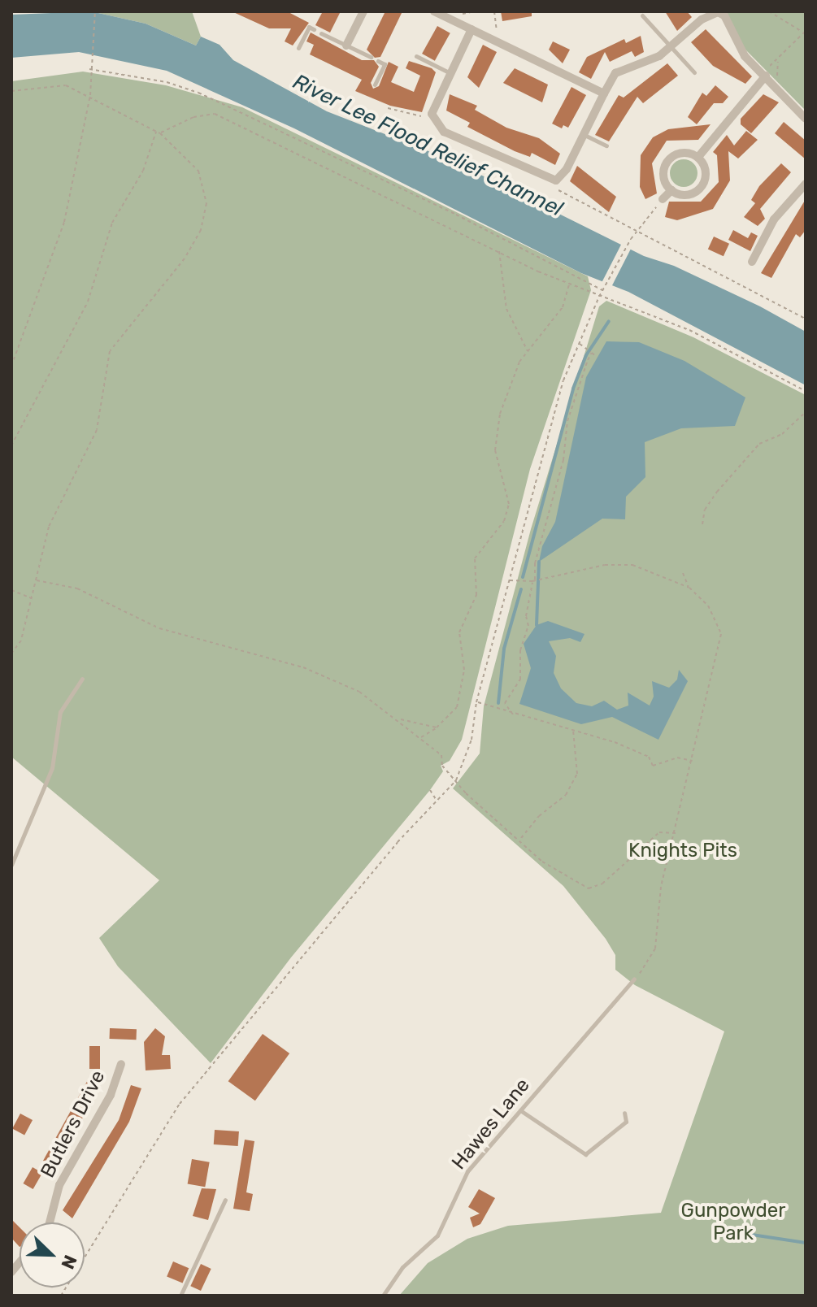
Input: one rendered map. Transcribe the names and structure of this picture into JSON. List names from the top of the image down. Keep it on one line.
{"streets":{"street":["Butlers Drive"],"lane":["Hawes Lane"]},"water":["River Lee Flood Relief Channel"],"parks":["Knights Pits","Gunpowder Park"],"north":"bottom right"}
